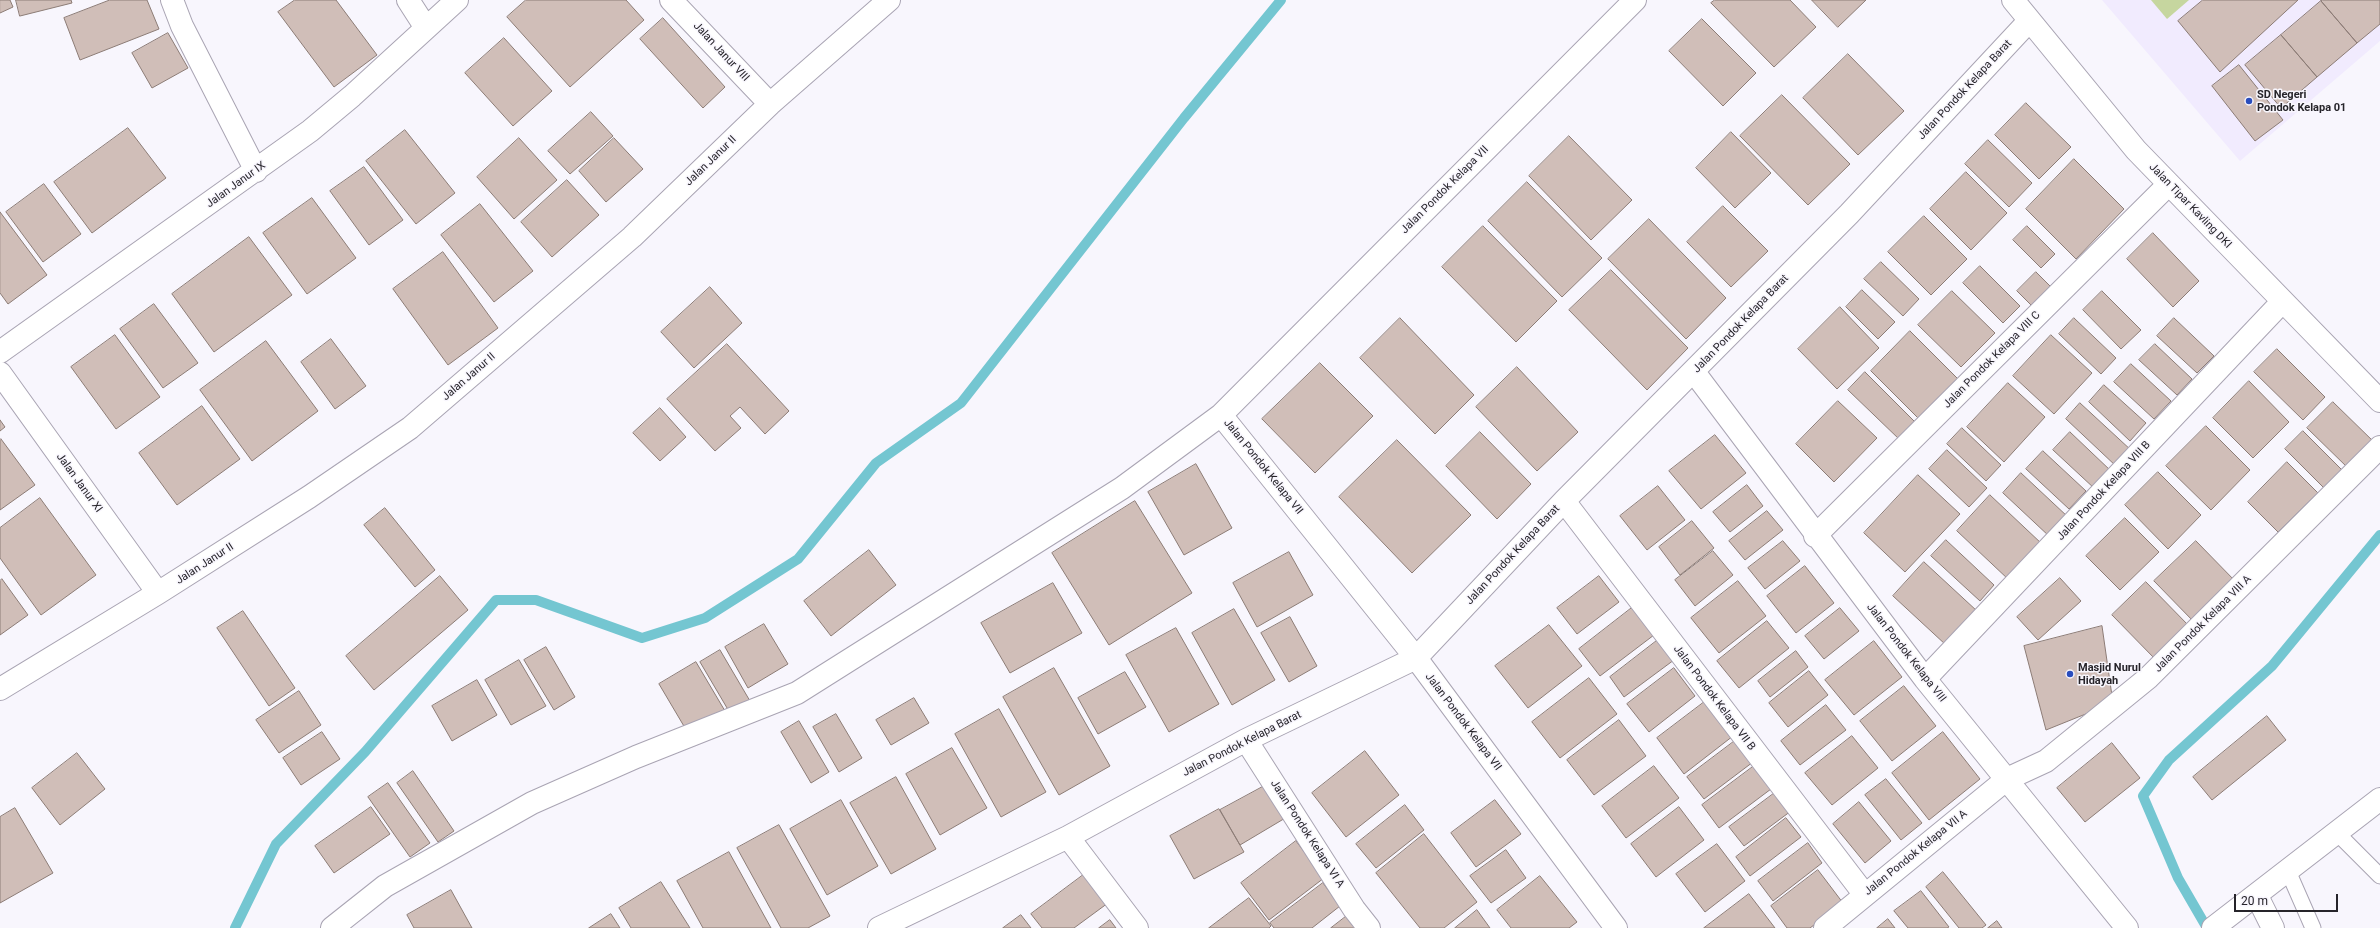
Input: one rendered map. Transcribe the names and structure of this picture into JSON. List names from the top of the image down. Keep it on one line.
{"streets":{"street":["Jalan Janur VIII","Jalan Pondok Kelapa Barat","Jalan Janur II","Jalan Janur IX","Jalan Pondok Kelapa VII","Jalan Tipar Kavling DKI","Jalan Pondok Kelapa VIII C","Jalan Janur XI","Jalan Pondok Kelapa VIII B","Jalan Pondok Kelapa VIII A","Jalan Pondok Kelapa VIII","Jalan Pondok Kelapa VII B","Jalan Pondok Kelapa VI A","Jalan Pondok Kelapa VII A"]},"crossings":[["Jalan Janur VIII","Jalan Janur II"],["Jalan Pondok Kelapa Barat","Jalan Pondok Kelapa VII"],["Jalan Pondok Kelapa Barat","Jalan Tipar Kavling DKI"],["Jalan Pondok Kelapa Barat","Jalan Pondok Kelapa VIII"],["Jalan Pondok Kelapa Barat","Jalan Pondok Kelapa VII B"],["Jalan Pondok Kelapa Barat","Jalan Pondok Kelapa VI A"],["Jalan Janur II","Jalan Janur XI"],["Jalan Tipar Kavling DKI","Jalan Pondok Kelapa VIII C"],["Jalan Tipar Kavling DKI","Jalan Pondok Kelapa VIII B"],["Jalan Pondok Kelapa VIII C","Jalan Pondok Kelapa VIII"],["Jalan Pondok Kelapa VIII B","Jalan Pondok Kelapa VIII"],["Jalan Pondok Kelapa VIII A","Jalan Pondok Kelapa VIII"],["Jalan Pondok Kelapa VIII A","Jalan Pondok Kelapa VII A"],["Jalan Pondok Kelapa VIII","Jalan Pondok Kelapa VII A"],["Jalan Pondok Kelapa VII B","Jalan Pondok Kelapa VII A"]],"places":["SD Negeri Pondok Kelapa 01","Masjid Nurul Hidayah"],"scale_bar":"20 m"}
